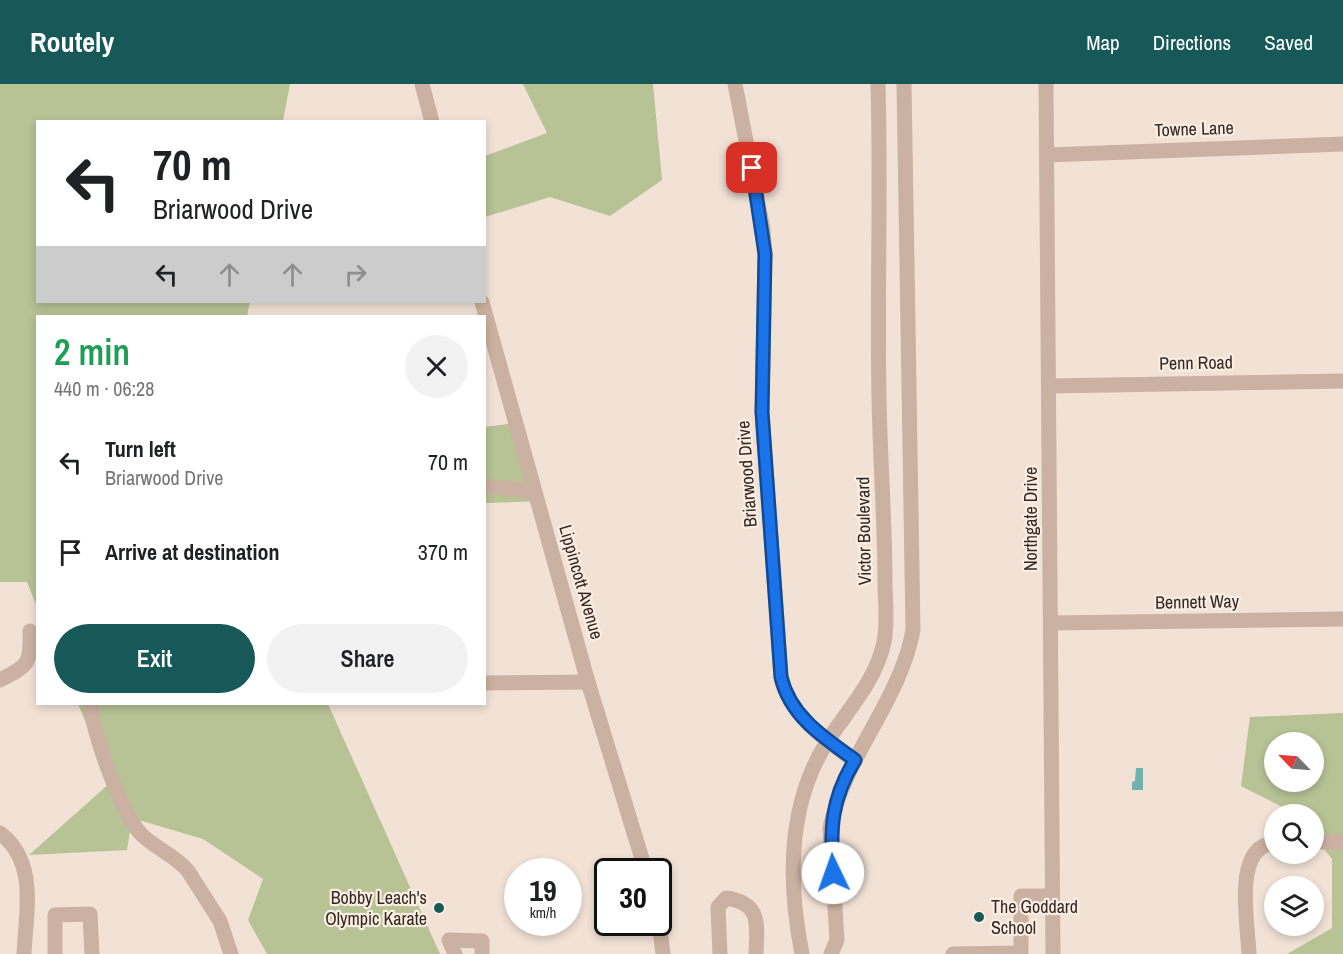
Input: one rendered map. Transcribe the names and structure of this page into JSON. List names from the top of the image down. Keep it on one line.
{"streets":{"street":["Towne Lane","Penn Road","Briarwood Drive","Northgate Drive","Victor Boulevard","Lippincott Avenue","Bennett Way"]},"crossings":[["Towne Lane","Northgate Drive"],["Penn Road","Northgate Drive"],["Briarwood Drive","Victor Boulevard"],["Northgate Drive","Bennett Way"]],"places":["Bobby Leach's Olympic Karate","The Goddard School"],"north":"top left","page":{"header":"Routely","nav":["Map","Directions","Saved"],"turn":["70 m","Briarwood Drive"],"heading":["2 min","440 m · 06:28"],"list":[{"name":"Turn left","note":"Briarwood Drive","value":"70 m"},{"name":"Arrive at destination","value":"370 m"}],"buttons":["Exit","Share"],"speed":"19 km/h","limit":"30"}}
